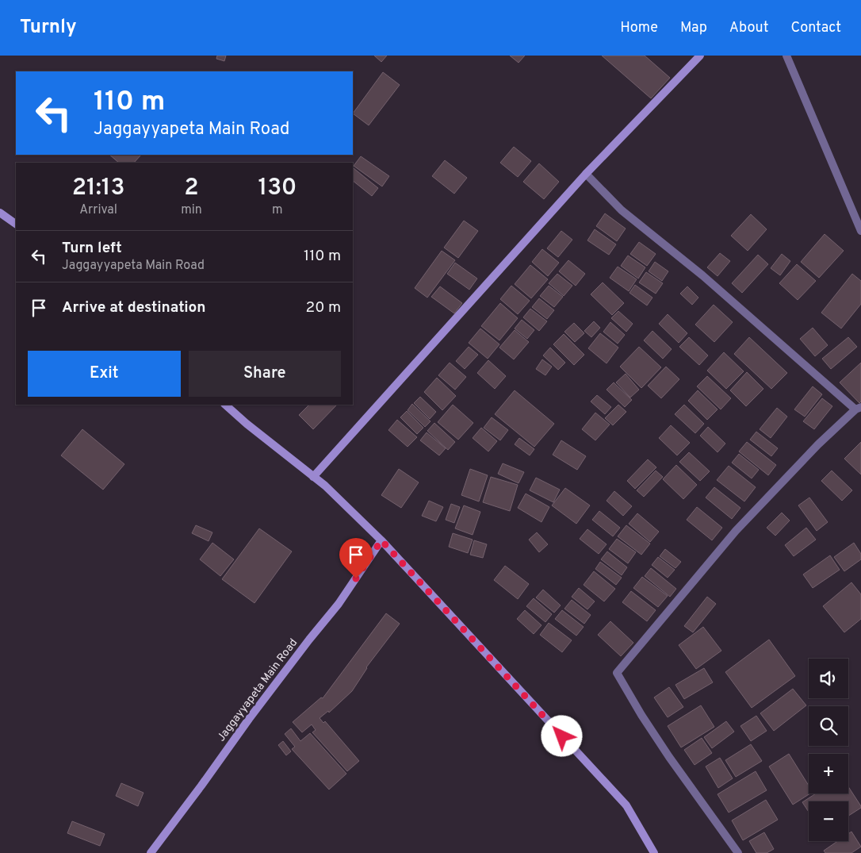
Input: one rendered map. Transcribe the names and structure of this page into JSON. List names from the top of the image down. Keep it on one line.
{"streets":{"main road":["Jaggayyapeta Main Road"]},"page":{"header":"Turnly","nav":["Home","Map","About","Contact"],"turn":["110 m","Jaggayyapeta Main Road"],"eta":["21:13","Arrival","2","min","130","m"],"list":[{"name":"Turn left","note":"Jaggayyapeta Main Road","value":"110 m"},{"name":"Arrive at destination","value":"20 m"}],"buttons":["Exit","Share"],"map_buttons":["+","−"]}}
